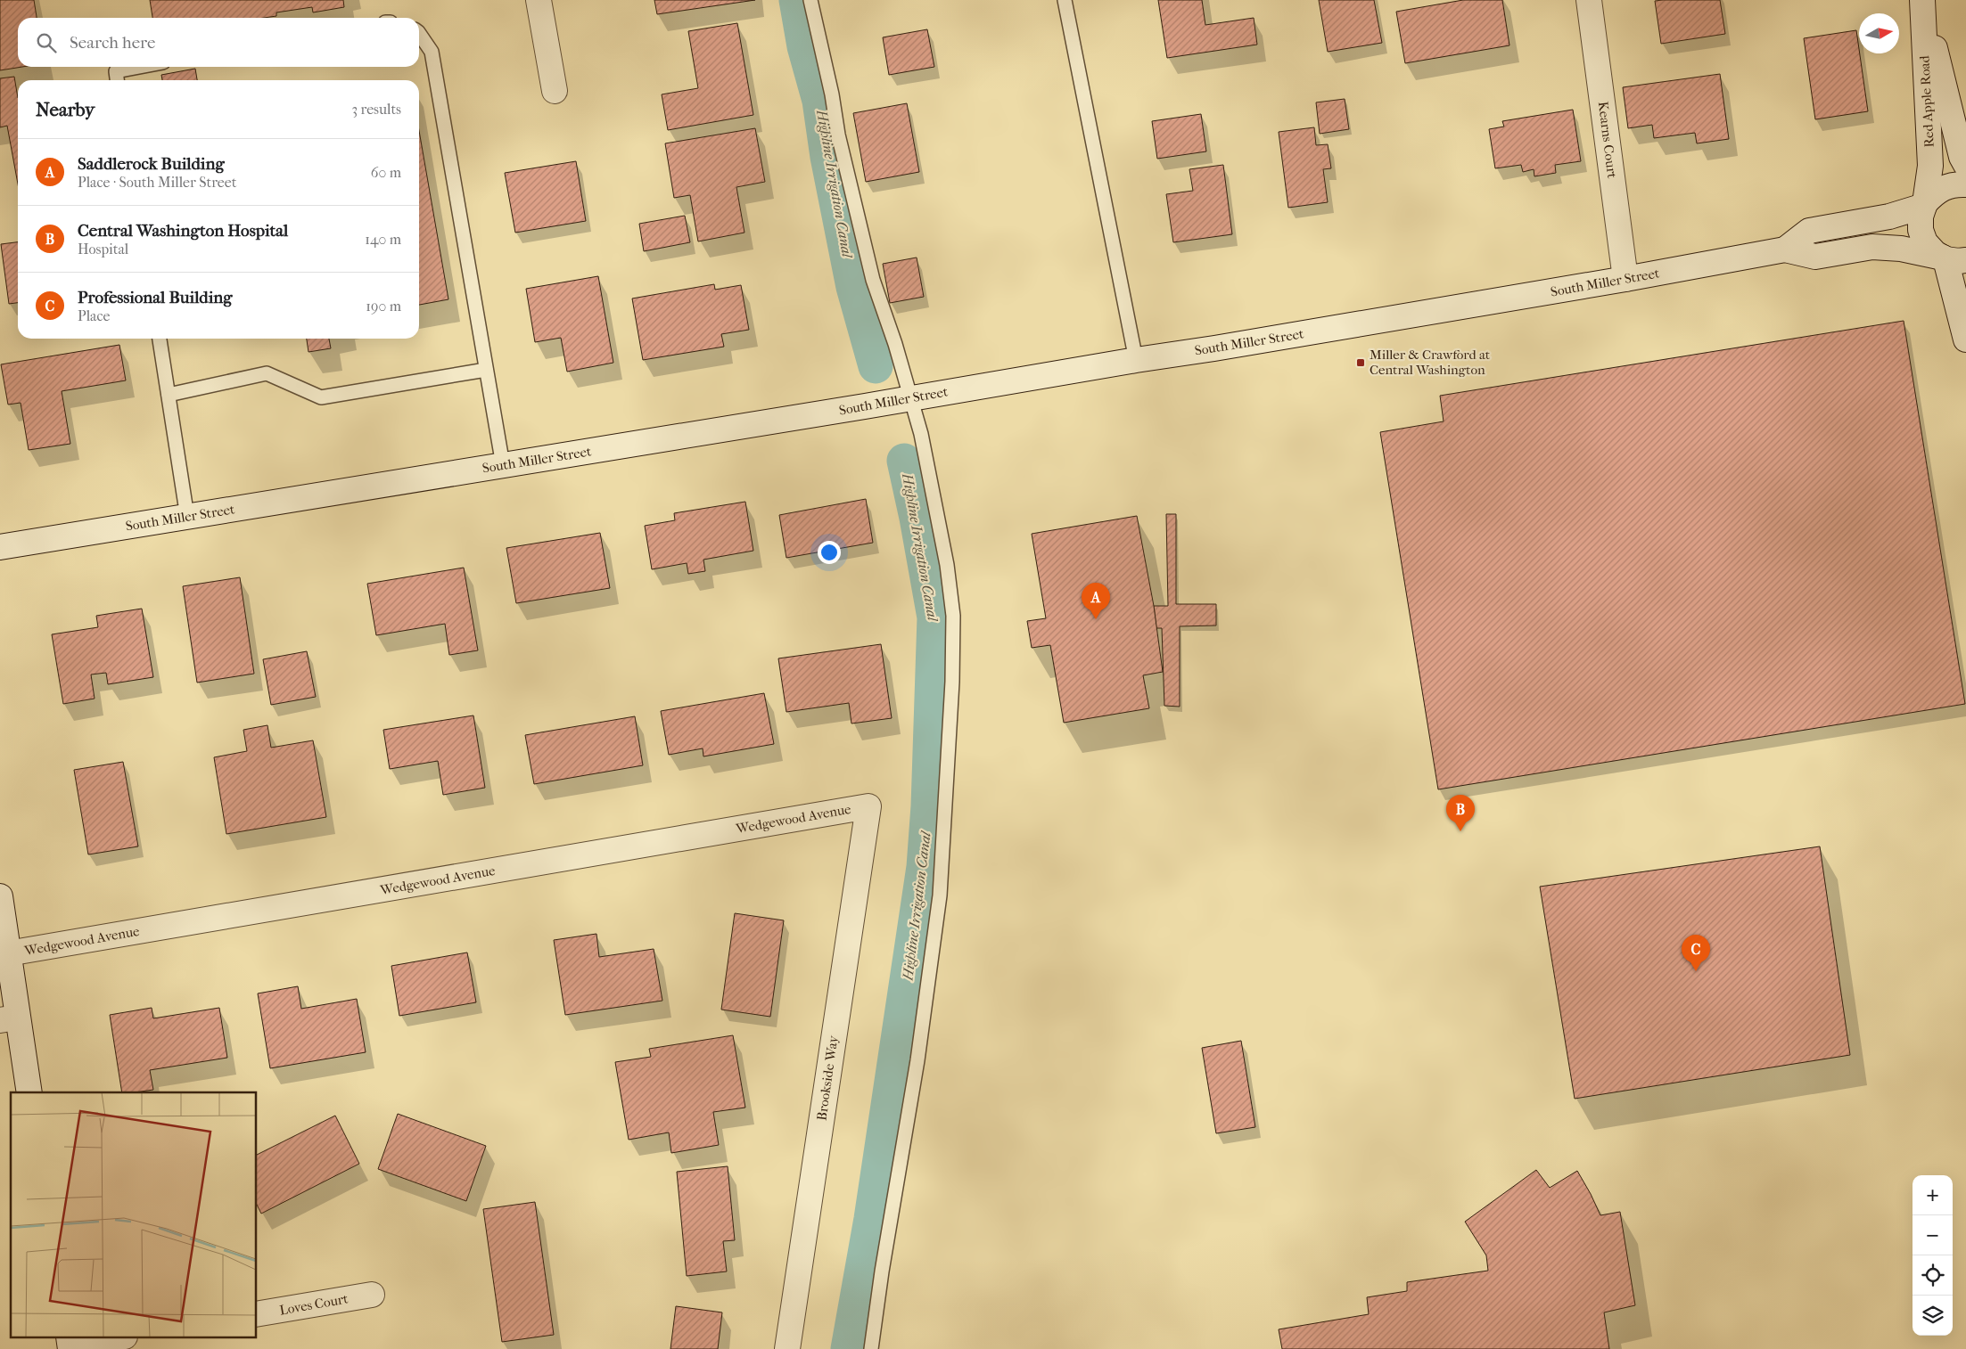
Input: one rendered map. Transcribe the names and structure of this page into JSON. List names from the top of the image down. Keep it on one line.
{"streets":{"street":["Red Apple Road","Kearns Court","South Miller Street","Wedgewood Avenue","Brookside Way","Loves Court"]},"crossings":[["Red Apple Road","South Miller Street"],["Kearns Court","South Miller Street"],["Wedgewood Avenue","Brookside Way"]],"water":["Highline Irrigation Canal"],"places":{"transit":["Miller & Crawford at Central Washington"]},"north":"right","page":{"search":"Search here","heading":["Nearby","3 results"],"list":[{"mark":"A","name":"Saddlerock Building","note":"Place · South Miller Street","value":"60 m"},{"mark":"B","name":"Central Washington Hospital","note":"Hospital","value":"140 m"},{"mark":"C","name":"Professional Building","note":"Place","value":"190 m"}],"pins":["A","B","C"],"map_buttons":["+","−"]}}
